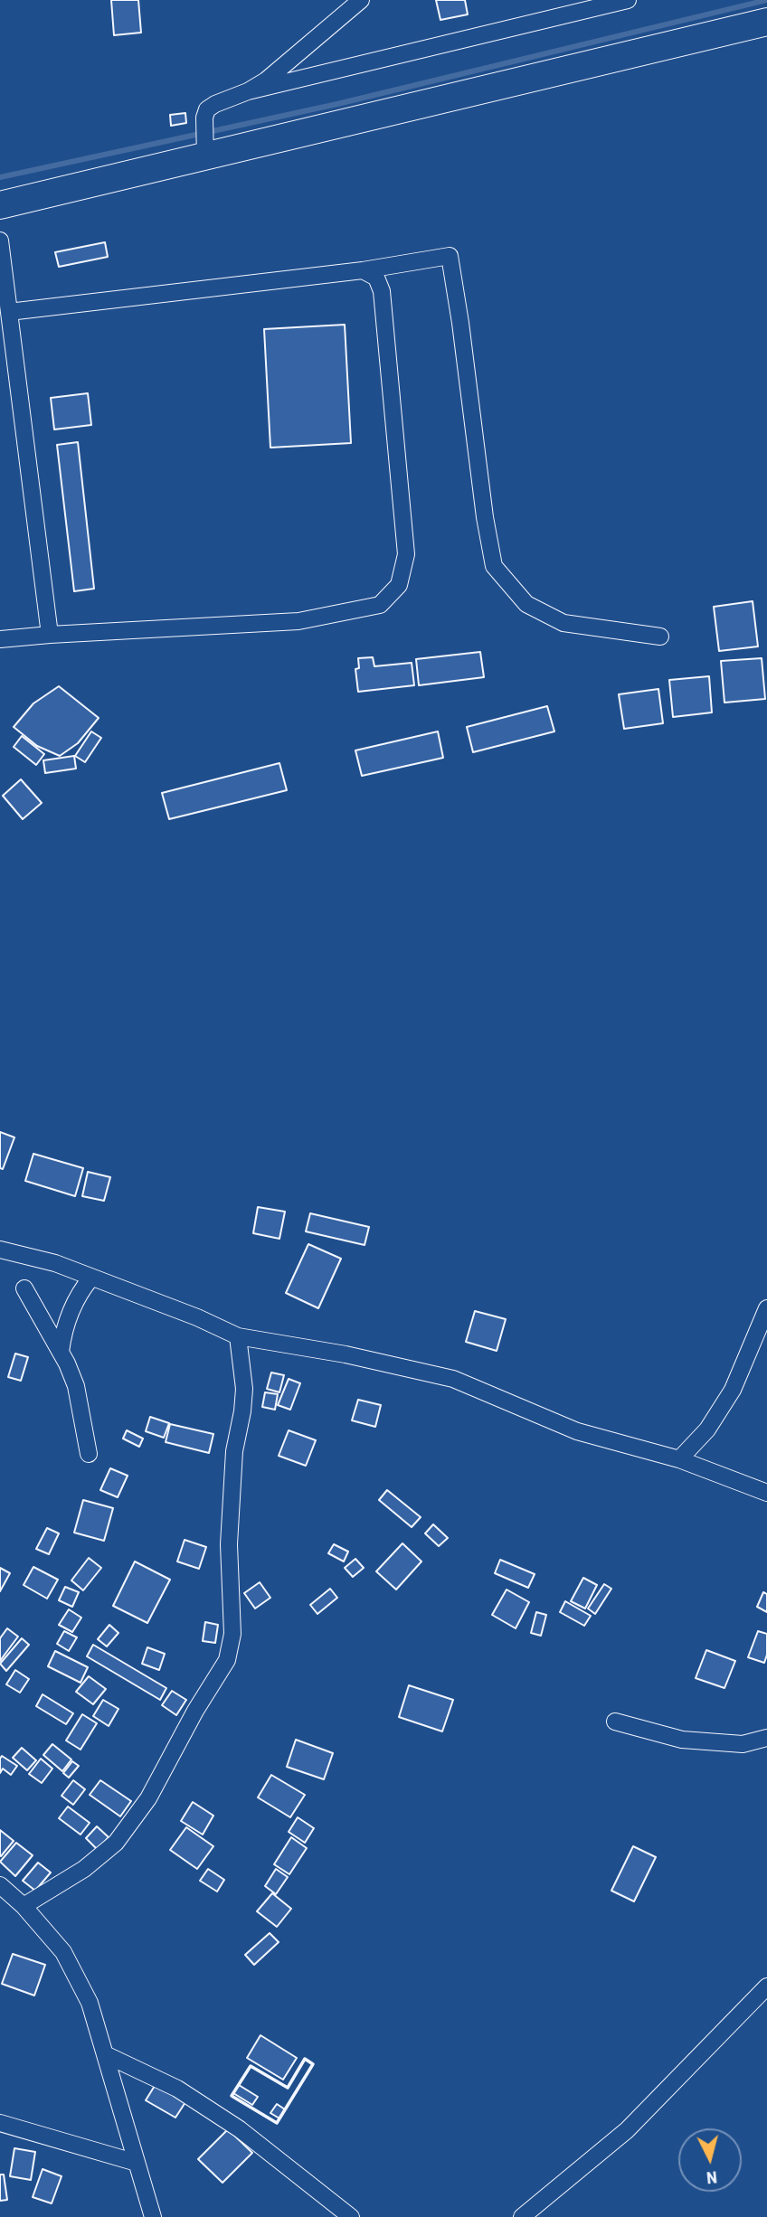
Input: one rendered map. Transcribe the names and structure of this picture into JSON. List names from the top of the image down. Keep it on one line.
{"north":"bottom"}
